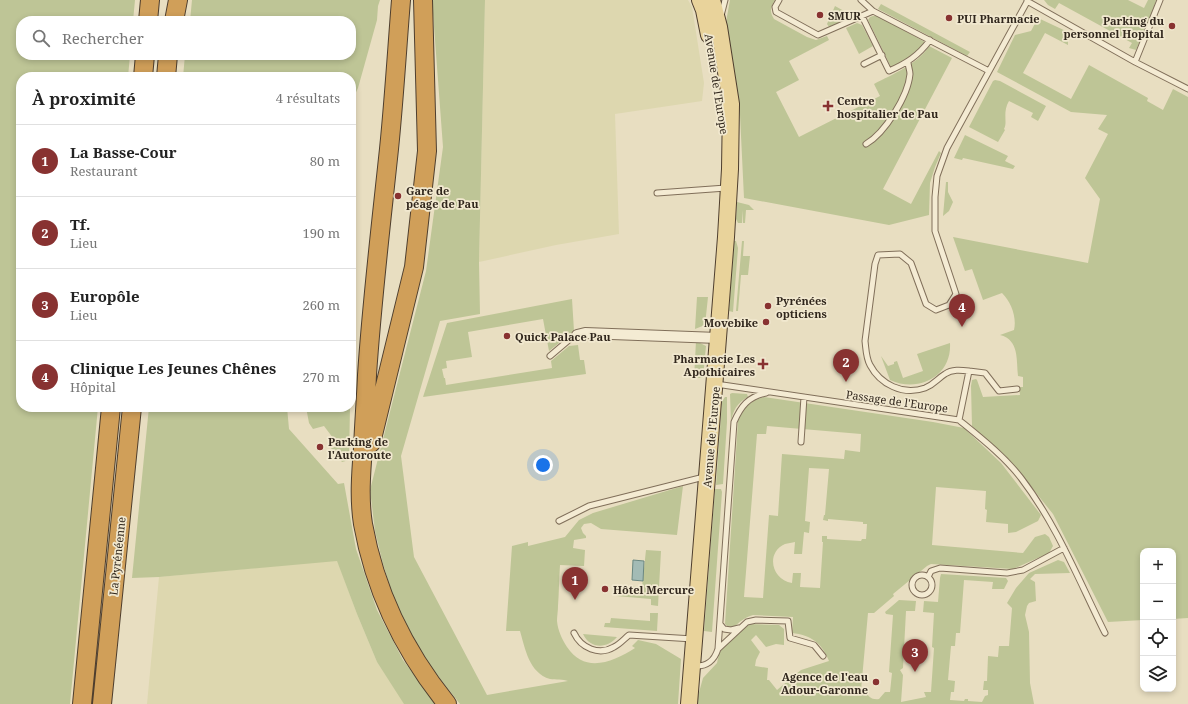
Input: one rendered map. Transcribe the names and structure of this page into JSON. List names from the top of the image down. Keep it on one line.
{"streets":{"highway":["La Pyrénéenne"],"main road":["Avenue de l'Europe"],"lane":["Passage de l'Europe"]},"crossings":[["Avenue de l'Europe","Passage de l'Europe"]],"places":{"other":["SMUR","PUI Pharmacie","Parking du personnel Hopital","Gare de péage de Pau","Pyrénées opticiens","Movebike","Quick Palace Pau","Parking de l'Autoroute","Hôtel Mercure","Agence de l'eau Adour-Garonne"],"health":["Centre hospitalier de Pau","Pharmacie Les Apothicaires"]},"page":{"search":"Rechercher","heading":["À proximité","4 résultats"],"list":[{"mark":"1","name":"La Basse-Cour","note":"Restaurant","value":"80 m"},{"mark":"2","name":"Tf.","note":"Lieu","value":"190 m"},{"mark":"3","name":"Europôle","note":"Lieu","value":"260 m"},{"mark":"4","name":"Clinique Les Jeunes Chênes","note":"Hôpital","value":"270 m"}],"pins":["4","2","1","3"],"map_buttons":["+","−"]}}
